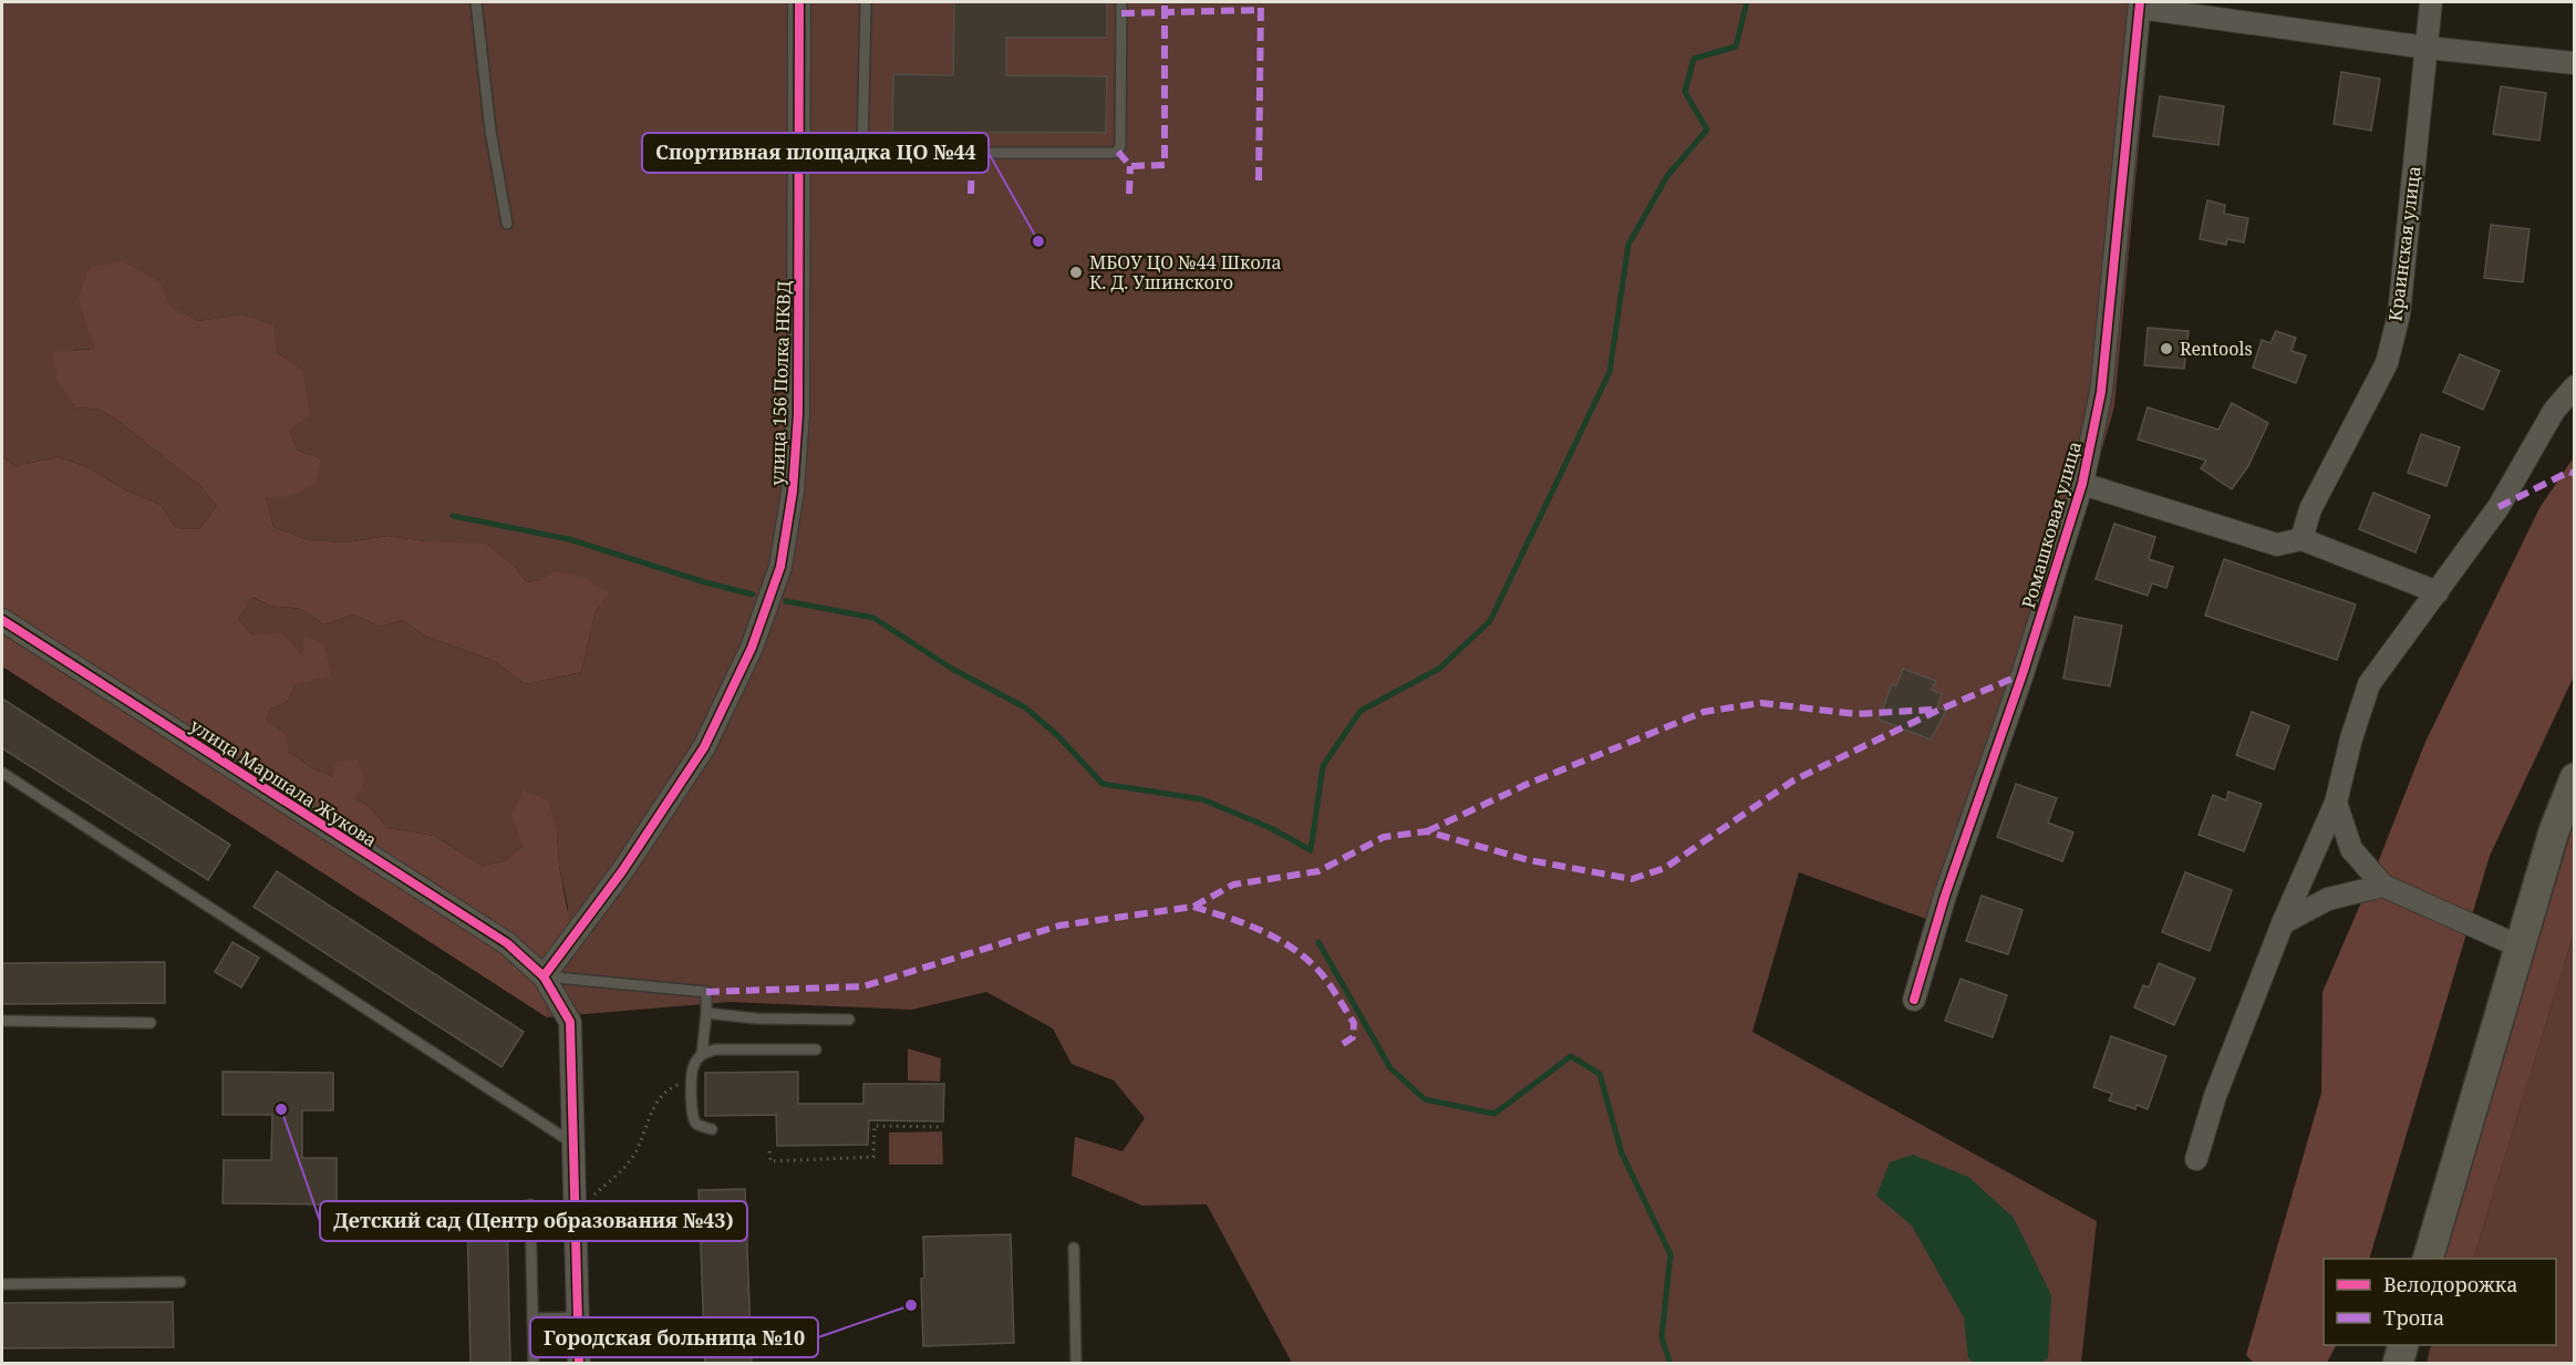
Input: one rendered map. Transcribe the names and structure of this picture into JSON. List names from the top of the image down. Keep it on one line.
{"streets":{"street":["Краинская улица","улица 156 Полка НКВД","Ромашковая улица","улица Маршала Жукова"]},"crossings":[["улица 156 Полка НКВД","улица Маршала Жукова"]],"places":["Спортивная площадка ЦО №44","МБОУ ЦО №44 Школа К. Д. Ушинского","Rentools","Детский сад (Центр образования №43)","Городская больница №10"],"legend":["Велодорожка","Тропа"]}
